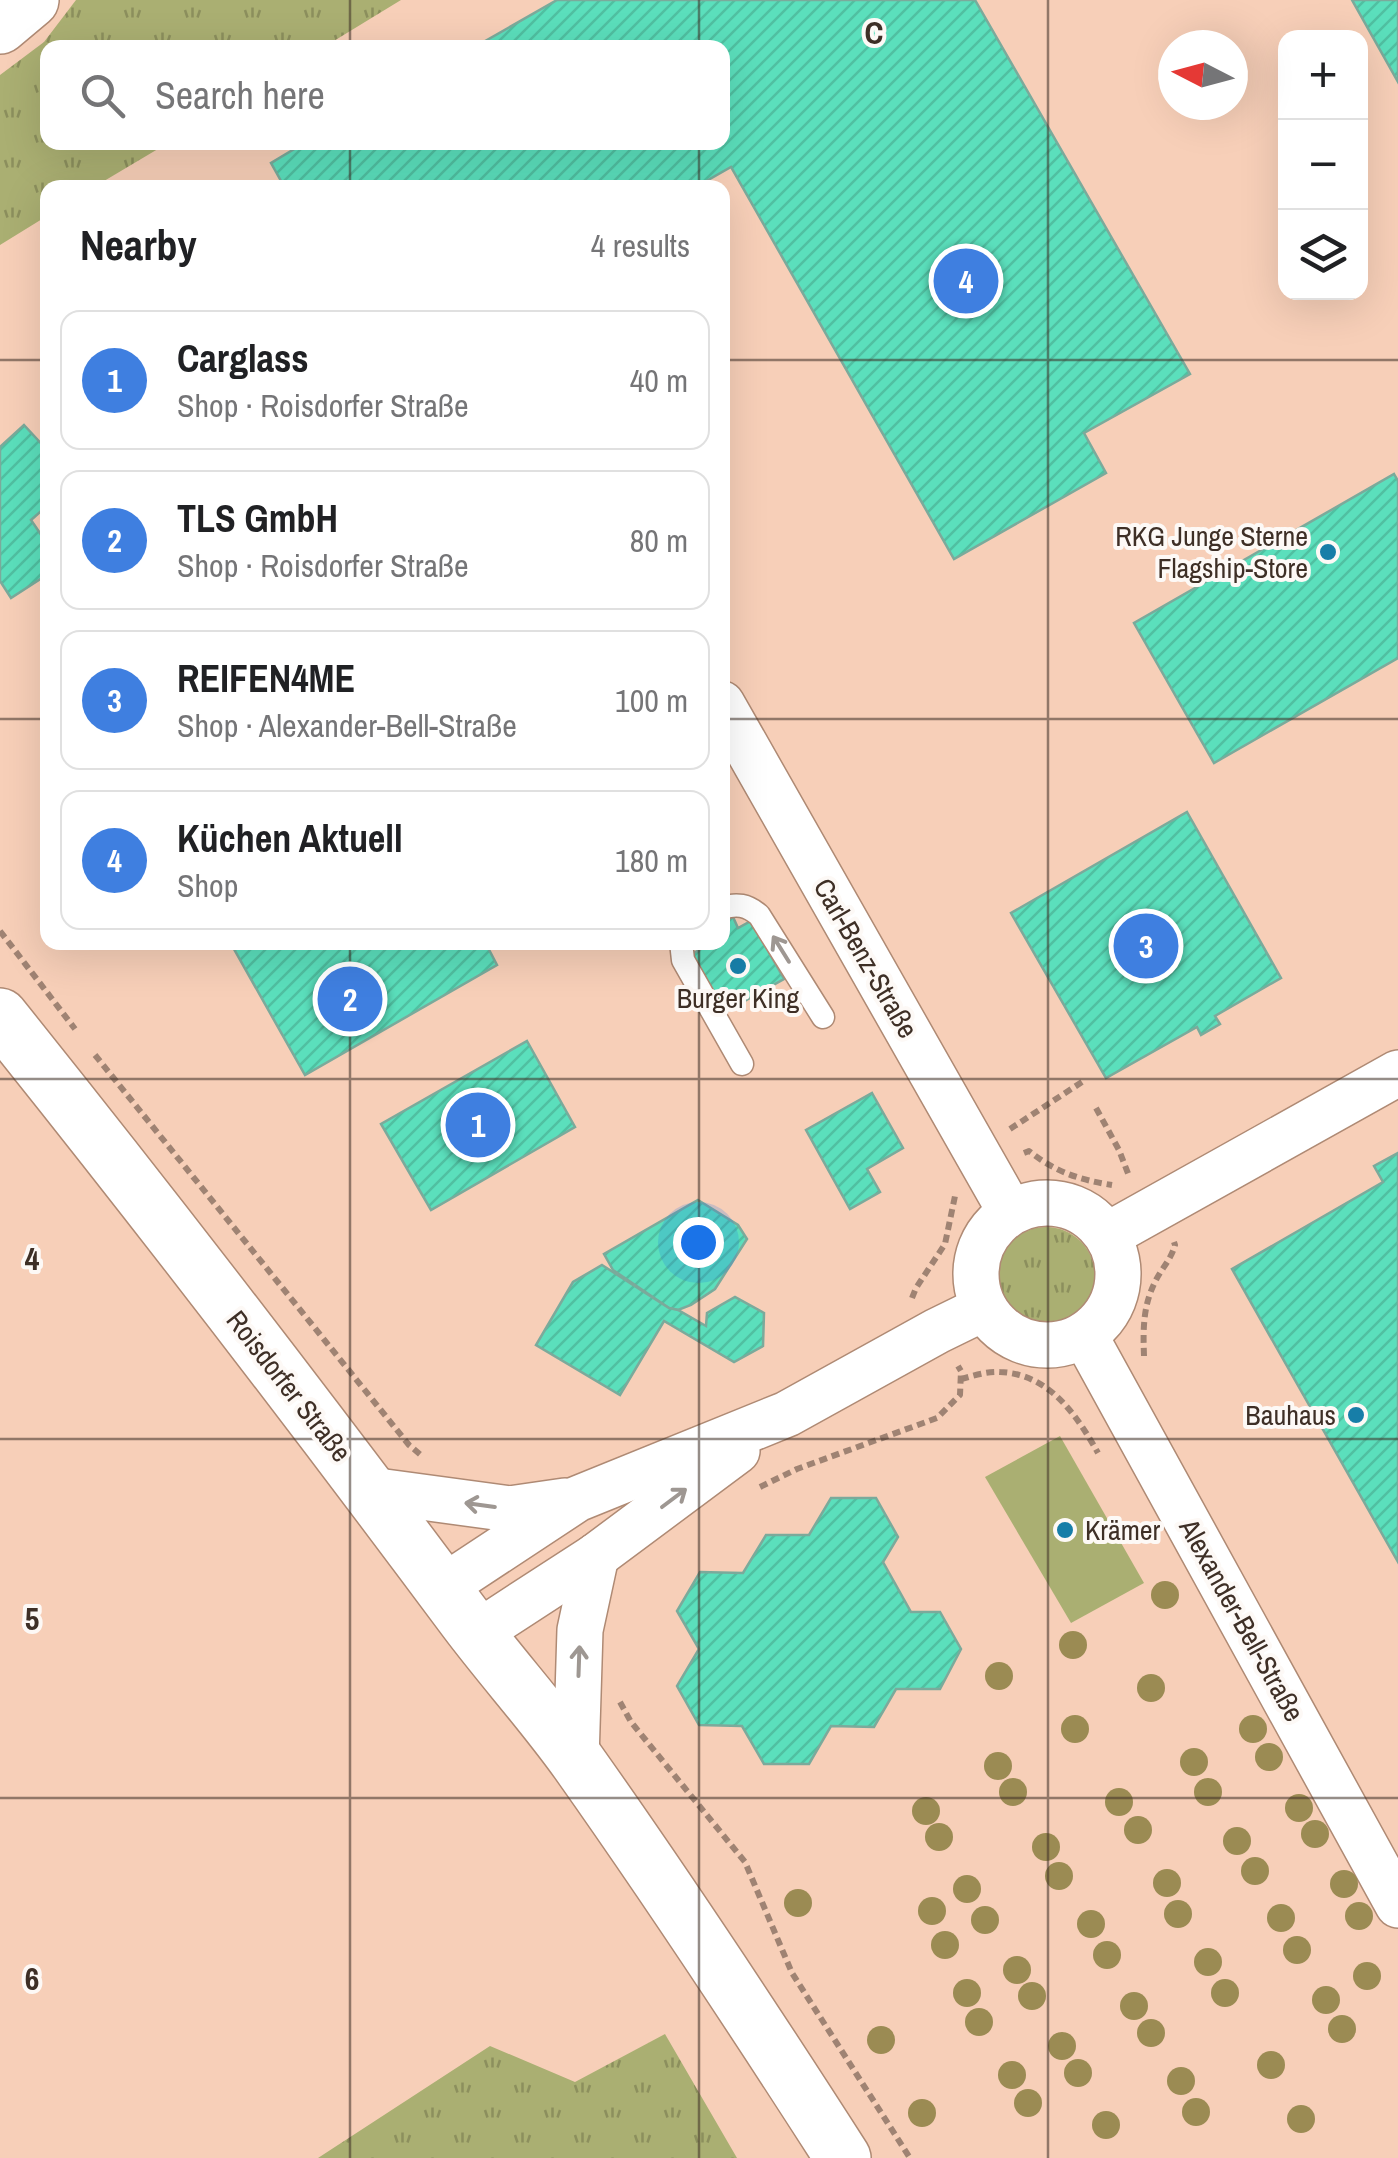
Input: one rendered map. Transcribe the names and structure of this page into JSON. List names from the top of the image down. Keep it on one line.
{"streets":{"main road":["Roisdorfer Straße"],"street":["Carl-Benz-Straße","Alexander-Bell-Straße"]},"crossings":[["Carl-Benz-Straße","Alexander-Bell-Straße"]],"places":["RKG Junge Sterne Flagship-Store","Burger King","Bauhaus","Krämer"],"north":"left","page":{"map_buttons":["+","−"],"search":"Search here","heading":["Nearby","4 results"],"pins":["4","3","2","1"],"list":[{"mark":"1","name":"Carglass","note":"Shop · Roisdorfer Straße","value":"40 m"},{"mark":"2","name":"TLS GmbH","note":"Shop · Roisdorfer Straße","value":"80 m"},{"mark":"3","name":"REIFEN4ME","note":"Shop · Alexander-Bell-Straße","value":"100 m"},{"mark":"4","name":"Küchen Aktuell","note":"Shop","value":"180 m"}]},"grid":{"columns":["C"],"rows":["4","5","6"]}}
